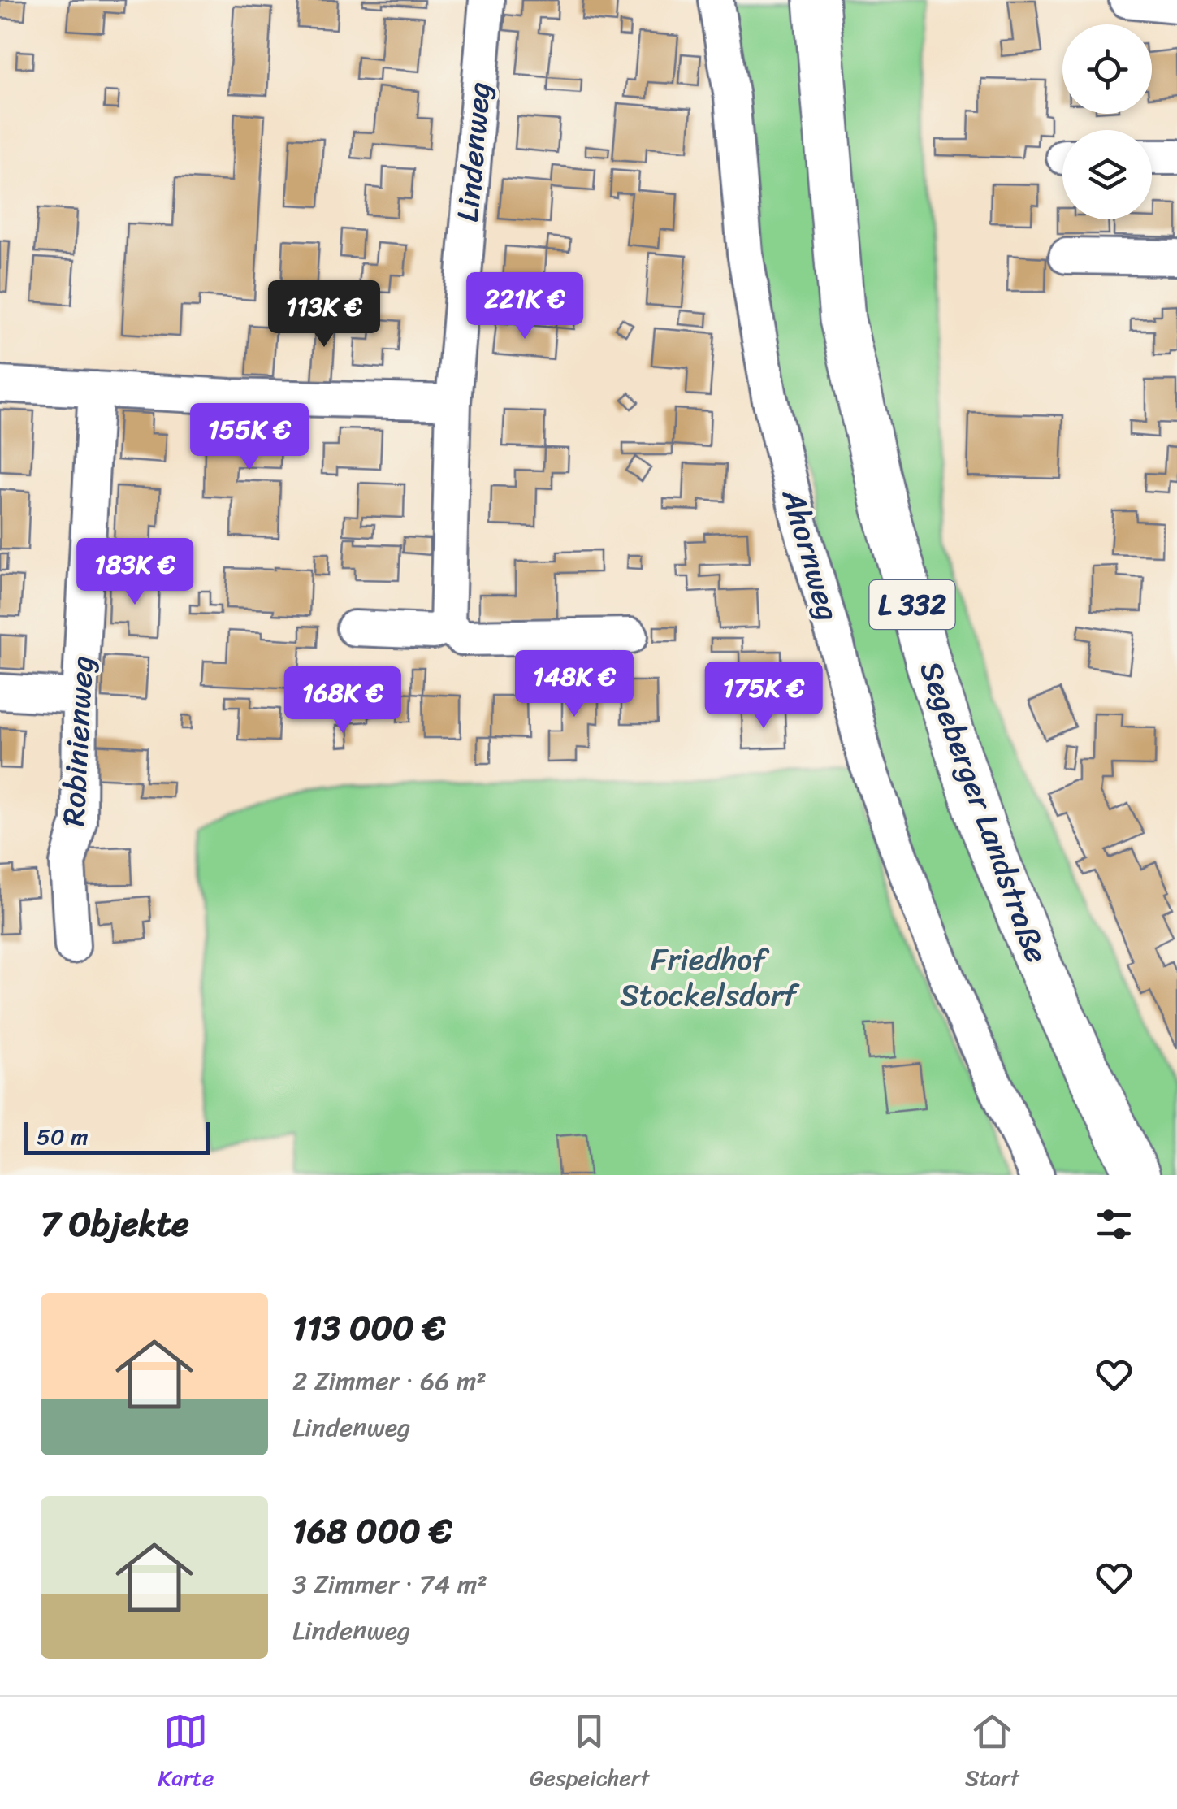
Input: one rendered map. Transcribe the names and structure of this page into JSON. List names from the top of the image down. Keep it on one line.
{"streets":{"main road":["L 332","Segeberger Landstraße"],"street":["Lindenweg","Ahornweg","Robinienweg"]},"parks":["Friedhof Stockelsdorf"],"scale_bar":"50 m","page":{"price":["221K €","113K €","155K €","183K €","148K €","175K €","168K €"],"scale":"50 m","heading":"7 Objekte","list":[{"name":"113 000 €","note":"2 Zimmer · 66 m² · Lindenweg"},{"name":"168 000 €","note":"3 Zimmer · 74 m² · Lindenweg"}],"tabs":["Karte","Gespeichert","Start"]}}
